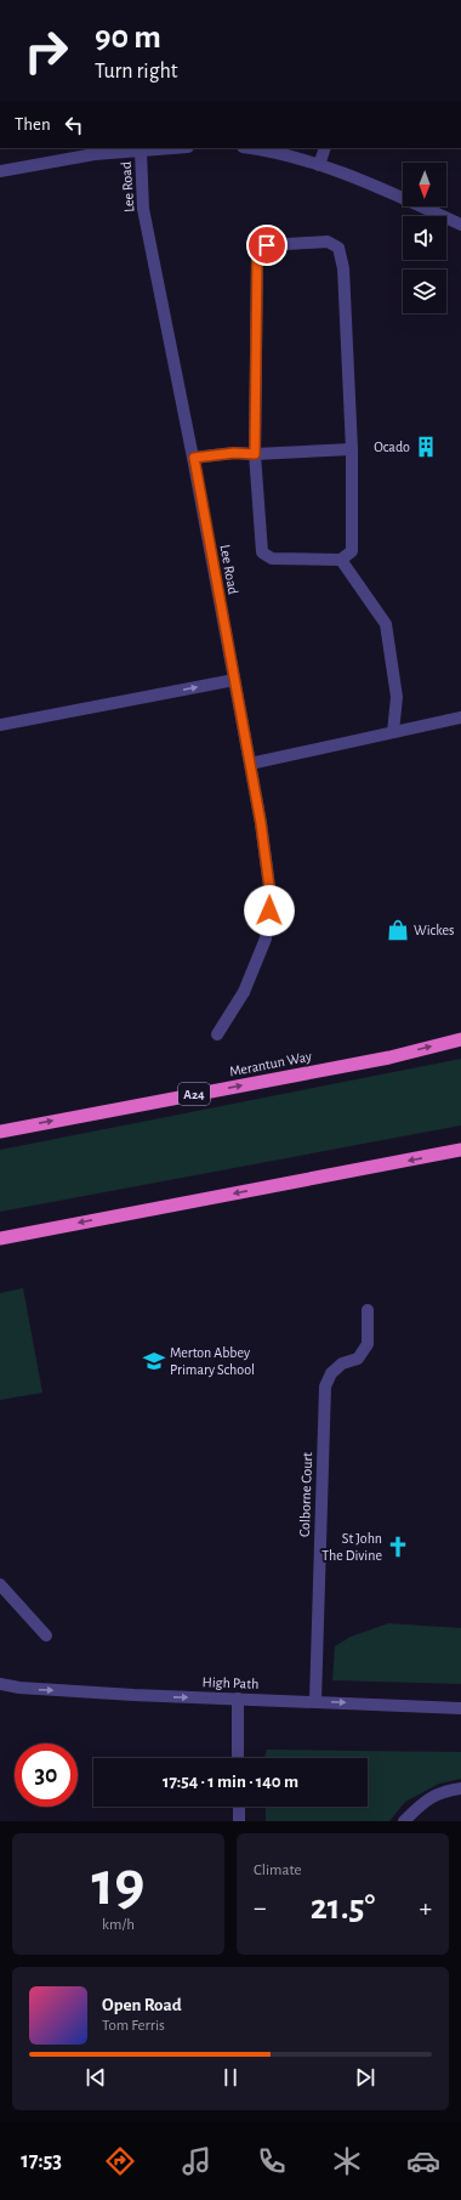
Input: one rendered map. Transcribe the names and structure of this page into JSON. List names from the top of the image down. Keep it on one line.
{"streets":{"highway":["Merantun Way","A24"],"street":["Lee Road","Colborne Court","High Path"]},"crossings":[["Colborne Court","High Path"]],"one_way":["High Path"],"places":{"building":["Ocado"],"shop":["Wickes"],"school or university":["Merton Abbey Primary School"],"church":["St John The Divine"]},"north":"bottom","page":{"turn":["90 m","Turn right"],"then":"Then","limit":"30","trip":"17:54 · 1 min · 140 m","tile":[["19","km/h"],"Climate"],"heat":["−","21.5°","+"],"song":["Open Road","Tom Ferris"],"tabs":"17:53"}}
